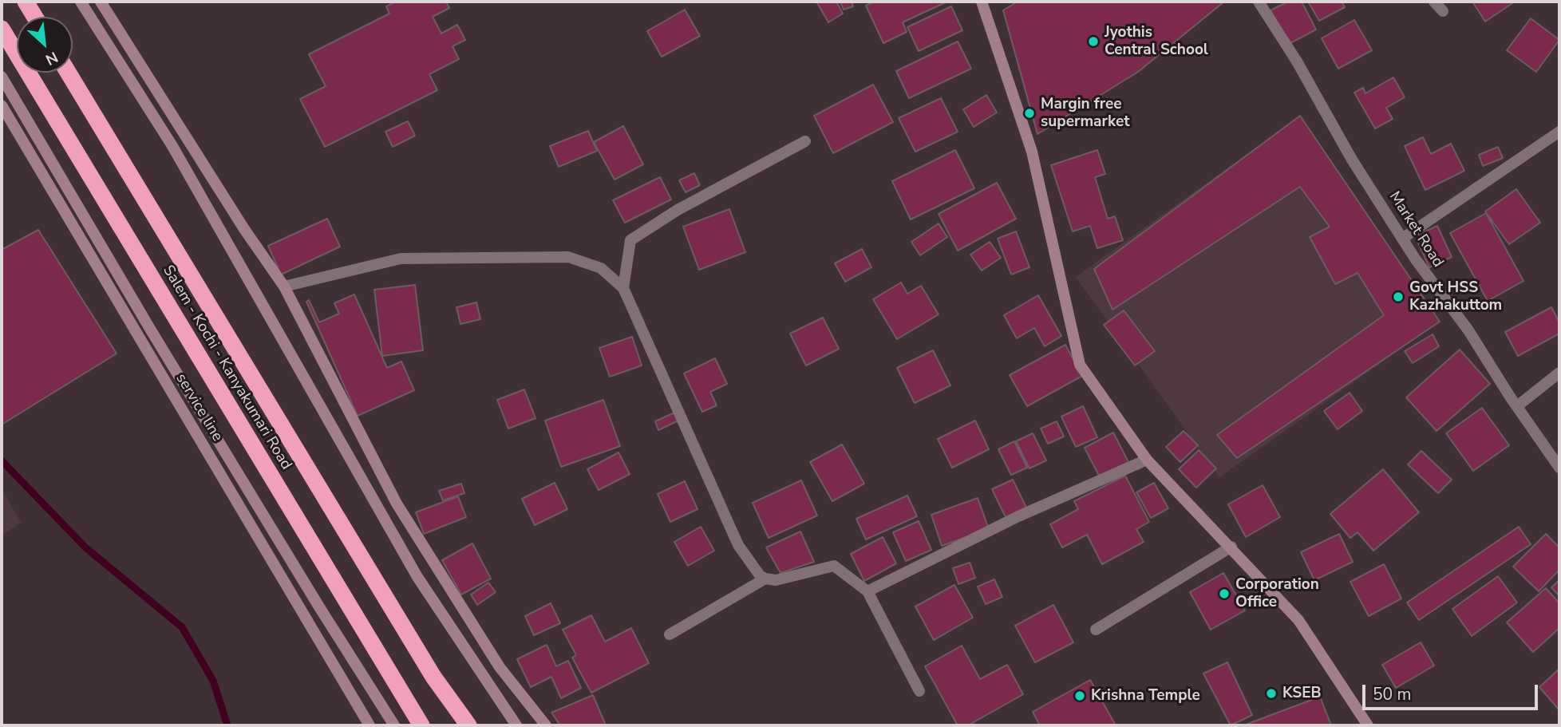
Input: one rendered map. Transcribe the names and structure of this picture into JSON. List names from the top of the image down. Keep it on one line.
{"streets":{"highway":["Salem - Kochi - Kanyakumari Road"],"main road":["service line"],"street":["Market Road"]},"places":["Jyothis Central School","Margin free supermarket","Govt HSS Kazhakuttom","Corporation Office","KSEB","Krishna Temple"],"scale_bar":"50 m","north":"bottom right"}
